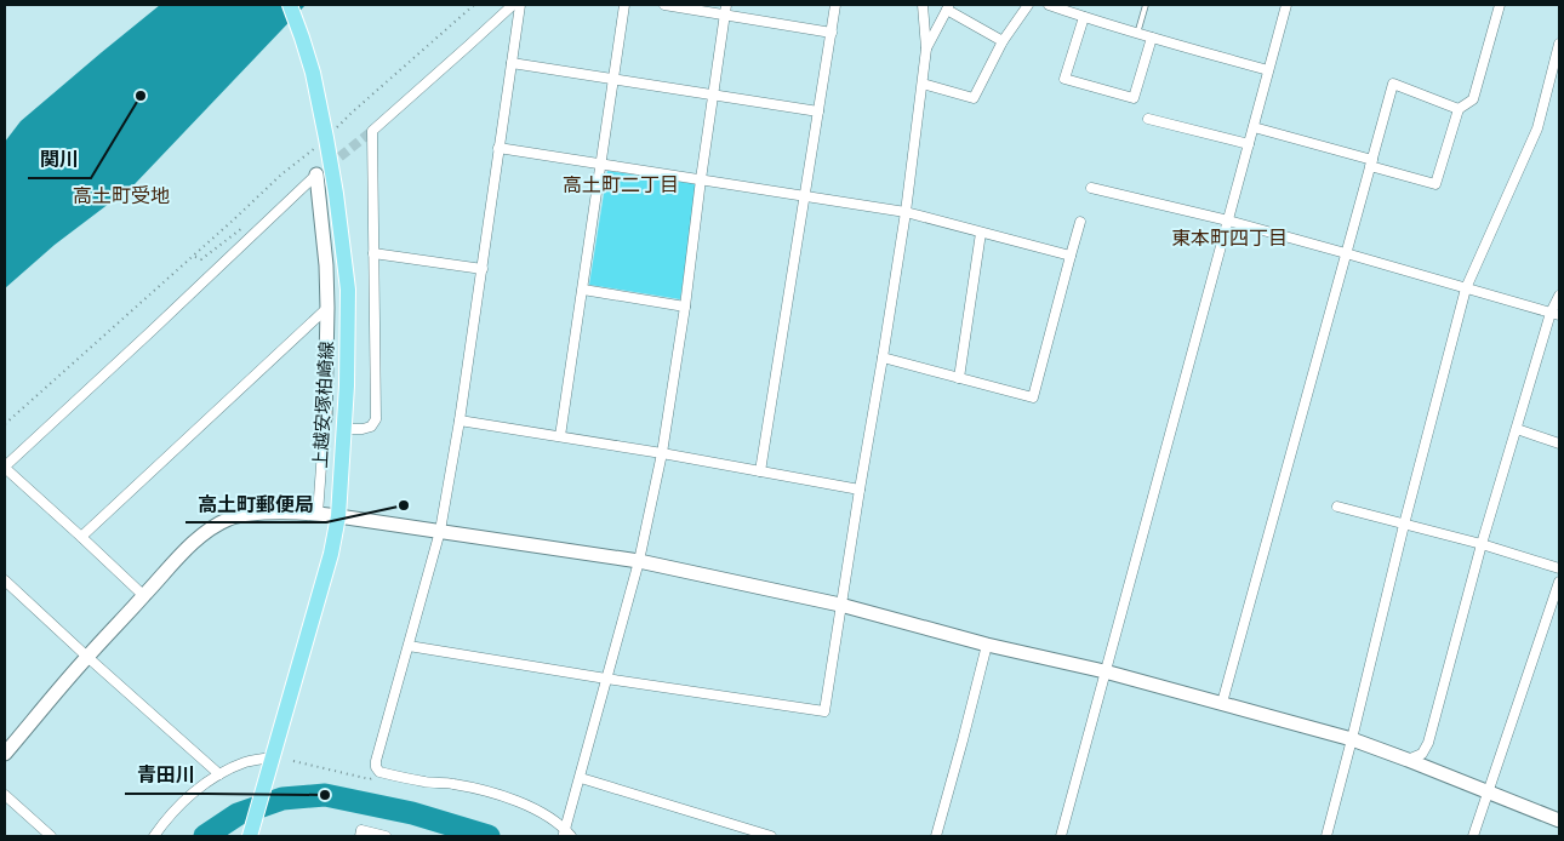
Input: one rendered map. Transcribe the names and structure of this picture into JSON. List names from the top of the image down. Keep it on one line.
{"streets":{"main road":["上越安塚柏崎線"]},"districts":["高土町二丁目","高土町受地","東本町四丁目"],"places":["関川","高土町郵便局","青田川"]}
